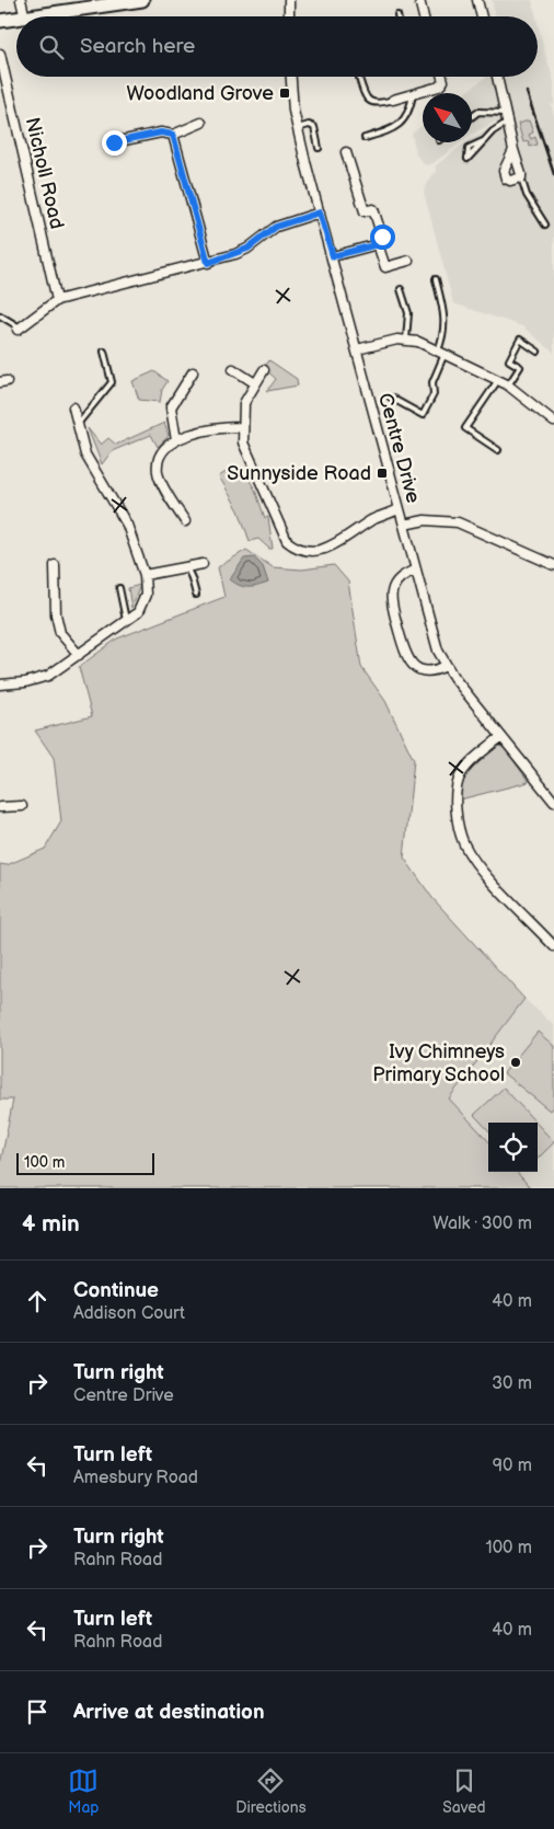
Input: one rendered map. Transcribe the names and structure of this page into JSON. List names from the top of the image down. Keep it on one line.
{"streets":{"street":["Nicholl Road","Centre Drive"]},"places":{"transit":["Woodland Grove","Sunnyside Road"],"other":["Ivy Chimneys Primary School"]},"scale_bar":"100 m","north":"top left","page":{"search":"Search here","scale":"100 m","heading":["4 min","Walk · 300 m"],"list":[["Continue","Addison Court","40 m"],["Turn right","Centre Drive","30 m"],["Turn left","Amesbury Road","90 m"],["Turn right","Rahn Road","100 m"],["Turn left","Rahn Road","40 m"],"Arrive at destination"],"nav":["Map","Directions","Saved"]}}
